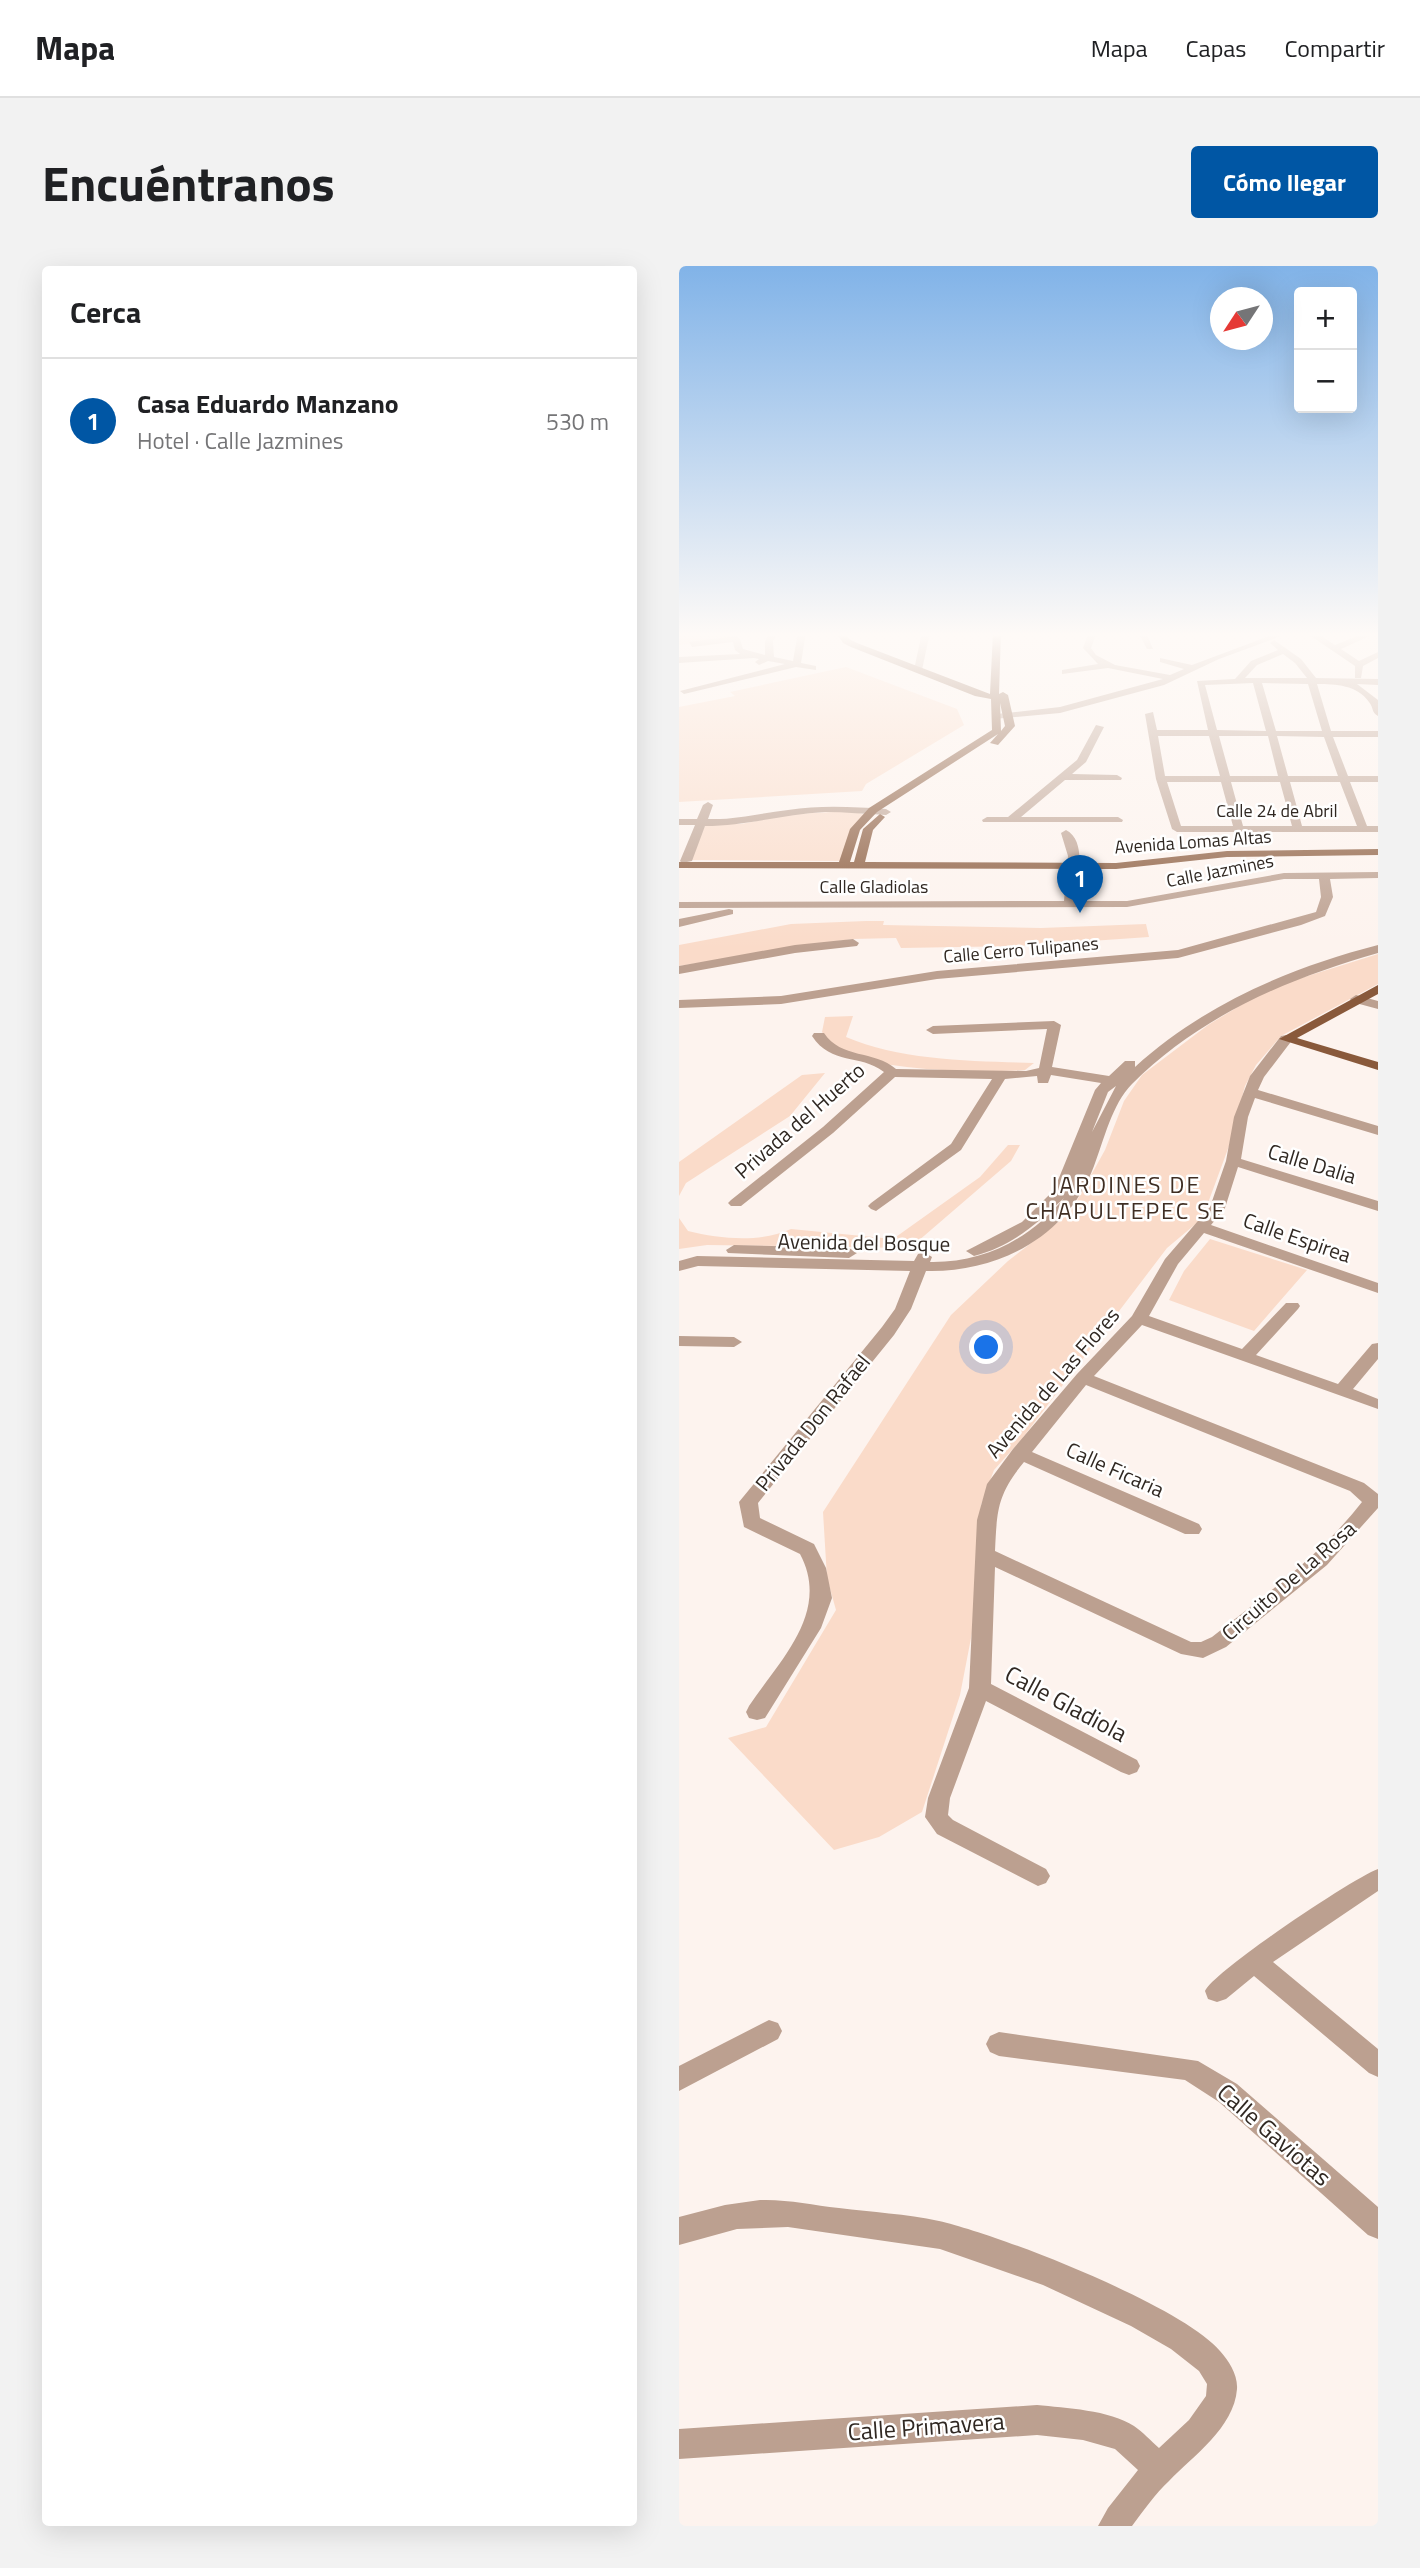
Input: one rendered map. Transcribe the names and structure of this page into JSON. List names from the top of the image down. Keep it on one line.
{"streets":{"main road":["Avenida Lomas Altas","Avenida de Las Flores"],"street":["Calle 24 de Abril","Calle Jazmines","Calle Gladiolas","Calle Cerro Tulipanes","Privada del Huerto","Calle Dalia","Calle Espirea","Avenida del Bosque","Privada Don Rafael","Calle Ficaria","Circuito De La Rosa","Calle Gladiola","Calle Gaviotas","Calle Primavera"]},"crossings":[["Calle Jazmines","Calle Gladiolas"],["Calle Jazmines","Calle Cerro Tulipanes"],["Calle Dalia","Avenida de Las Flores"],["Calle Espirea","Avenida de Las Flores"],["Avenida del Bosque","Privada Don Rafael"],["Avenida de Las Flores","Calle Ficaria"],["Avenida de Las Flores","Circuito De La Rosa"],["Avenida de Las Flores","Calle Gladiola"]],"districts":["JARDINES DE CHAPULTEPEC SE"],"north":"bottom left","page":{"header":"Mapa","nav":["Mapa","Capas","Compartir"],"title":"Encuéntranos","buttons":"Cómo llegar","heading":"Cerca","map_buttons":["+","−"],"list":[{"mark":"1","name":"Casa Eduardo Manzano","note":"Hotel · Calle Jazmines","value":"530 m"}],"pins":"1"}}
